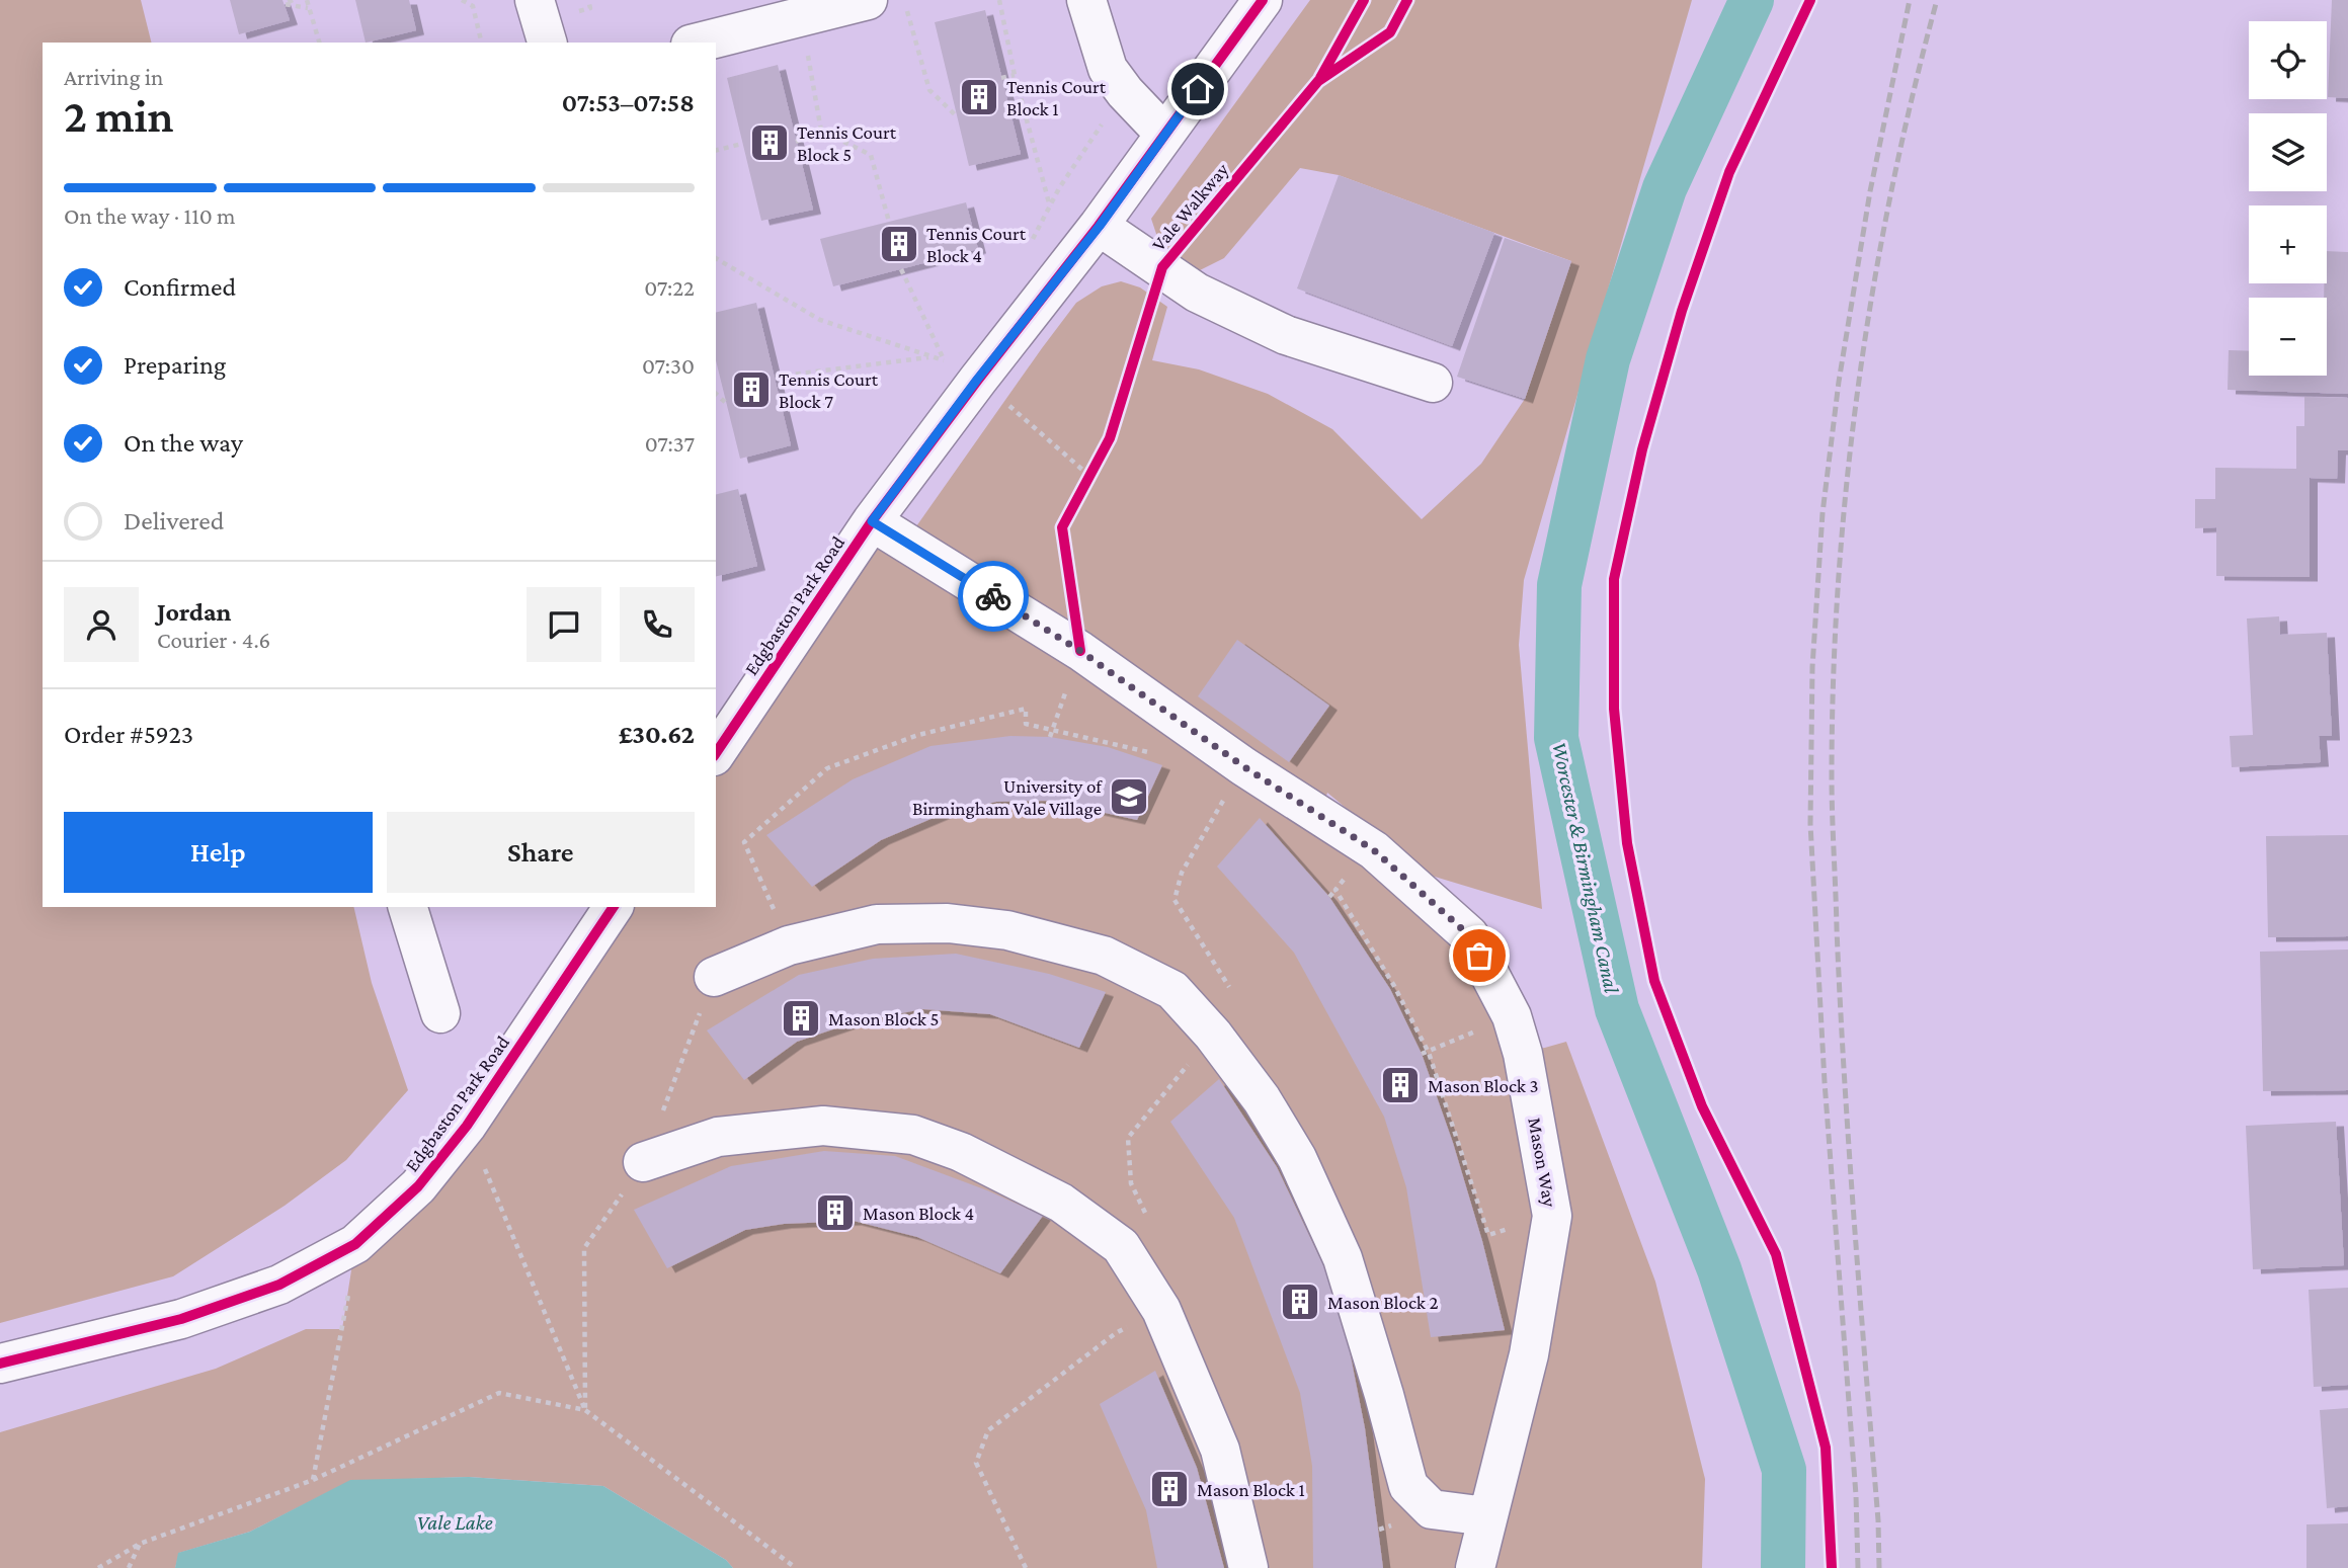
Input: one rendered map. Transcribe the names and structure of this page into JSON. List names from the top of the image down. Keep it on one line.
{"streets":{"street":["Edgbaston Park Road","Mason Way"],"cycle path":["Vale Walkway"]},"crossings":[["Edgbaston Park Road","Mason Way"]],"water":["Worcester & Birmingham Canal","Vale Lake"],"places":{"building":["Tennis Court Block 1","Tennis Court Block 5","Tennis Court Block 4","Tennis Court Block 7","Mason Block 5","Mason Block 3","Mason Block 4","Mason Block 2","Mason Block 1"],"school or university":["University of Birmingham Vale Village"]},"page":{"map_buttons":["+","−"],"heading":["2 min","Arriving in","07:53–07:58"],"panel":["Jordan","Courier · 4.6","Order #5923","£30.62"],"bar":"On the way · 110 m","list":[["Confirmed","07:22"],["Preparing","07:30"],["On the way","07:37"],"Delivered"],"buttons":["Help","Share"]}}
